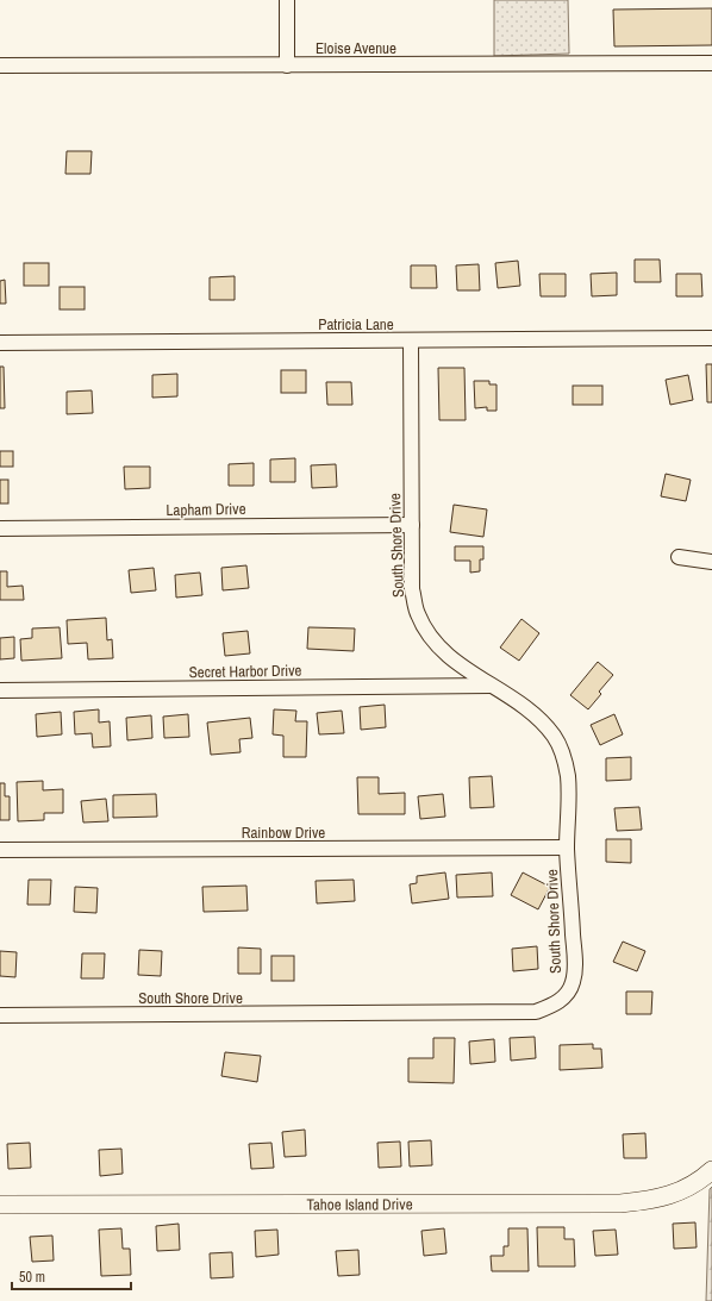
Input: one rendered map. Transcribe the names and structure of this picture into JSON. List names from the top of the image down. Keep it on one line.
{"streets":{"street":["Eloise Avenue","Patricia Lane","Lapham Drive","South Shore Drive","Secret Harbor Drive","Rainbow Drive","Tahoe Island Drive"]},"crossings":[["Patricia Lane","South Shore Drive"],["Lapham Drive","South Shore Drive"],["South Shore Drive","Secret Harbor Drive"],["South Shore Drive","Rainbow Drive"]],"scale_bar":"50 m"}
